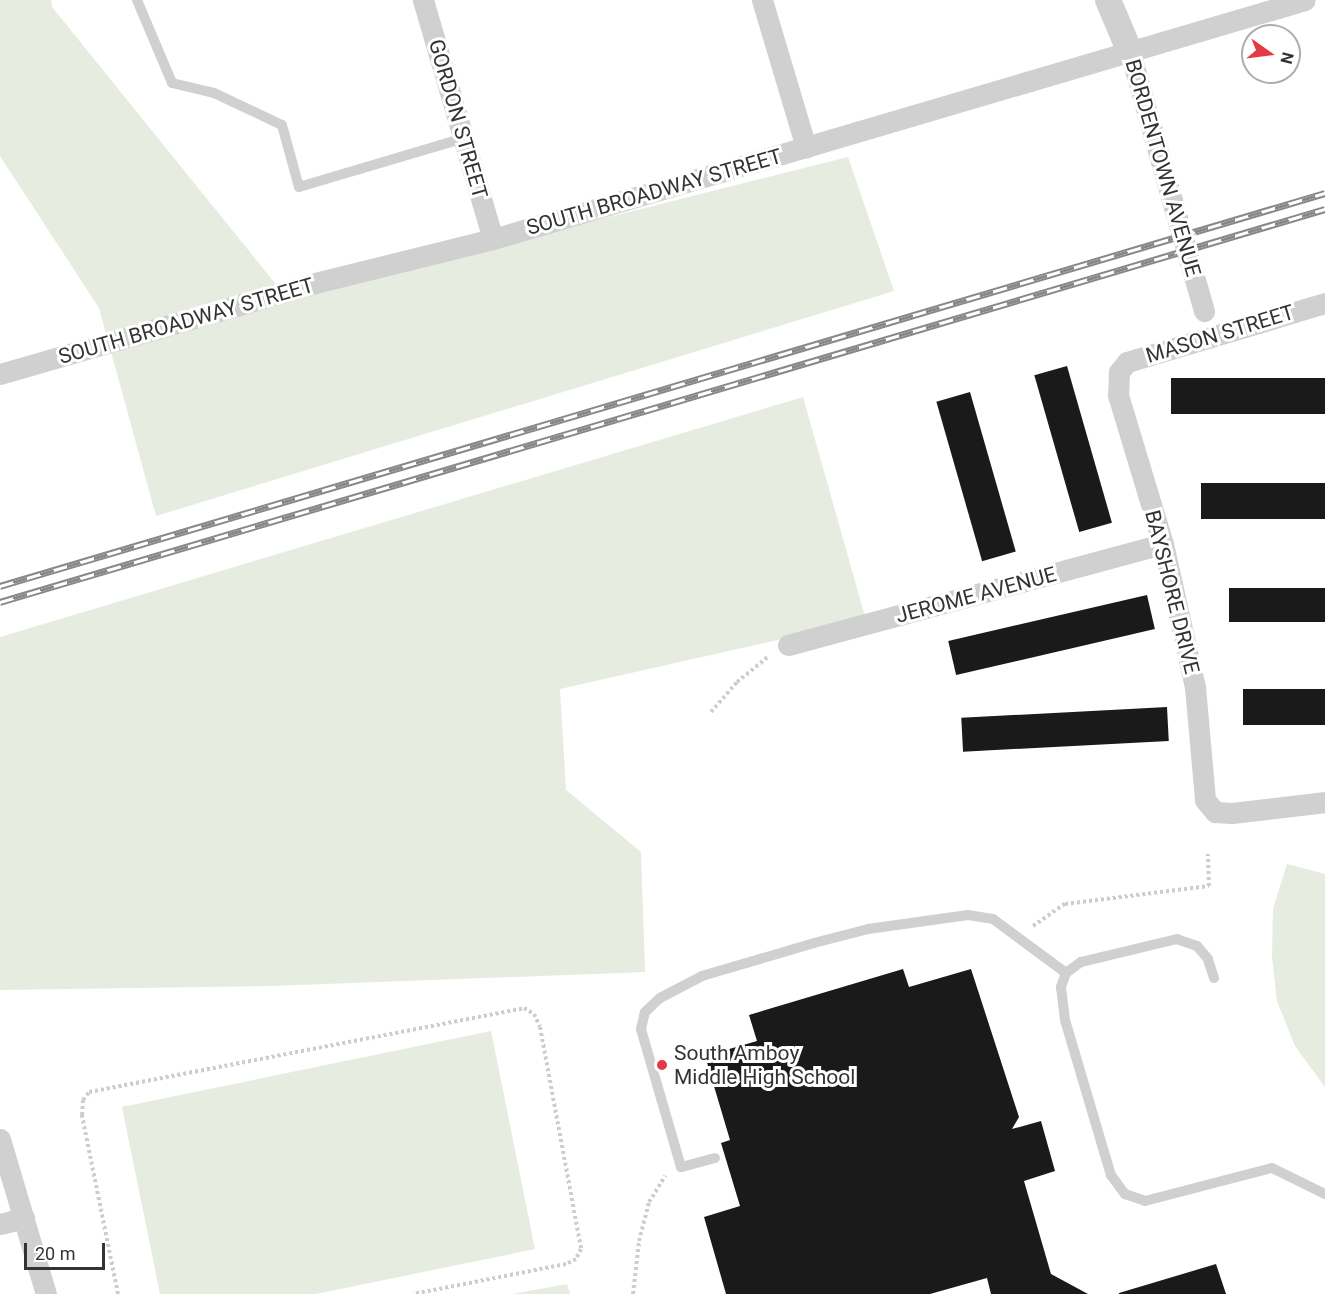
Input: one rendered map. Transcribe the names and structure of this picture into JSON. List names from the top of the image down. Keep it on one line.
{"streets":{"street":["GORDON STREET","BORDENTOWN AVENUE","SOUTH BROADWAY STREET","MASON STREET","BAYSHORE DRIVE","JEROME AVENUE"]},"crossings":[["GORDON STREET","SOUTH BROADWAY STREET"],["BORDENTOWN AVENUE","SOUTH BROADWAY STREET"],["BORDENTOWN AVENUE","MASON STREET"],["MASON STREET","BAYSHORE DRIVE"],["BAYSHORE DRIVE","JEROME AVENUE"]],"places":["South Amboy Middle High School"],"scale_bar":"20 m","north":"right"}
